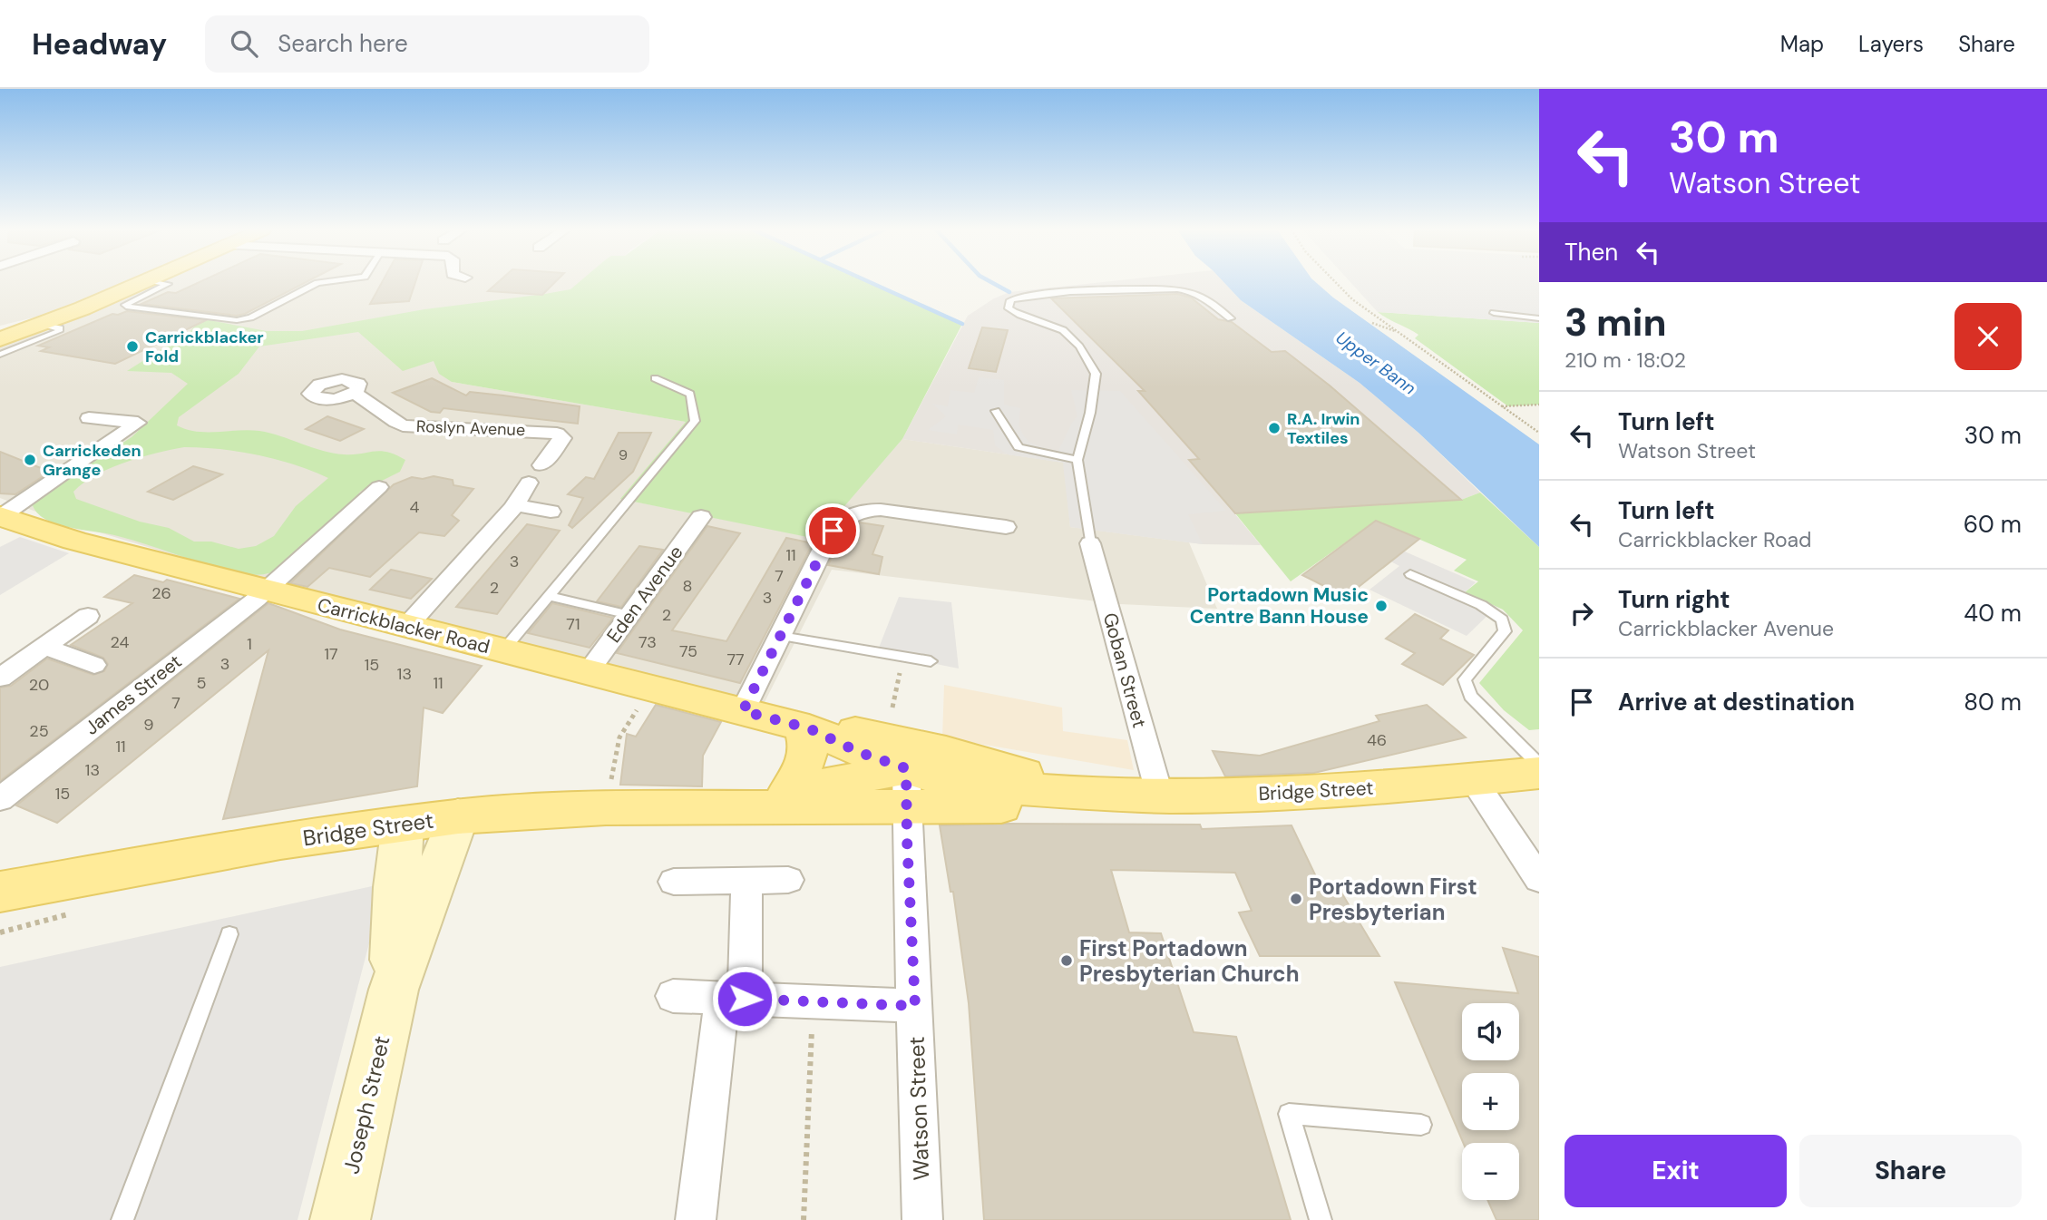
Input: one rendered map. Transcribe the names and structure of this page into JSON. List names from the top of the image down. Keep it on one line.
{"streets":{"main road":["Carrickblacker Road","Bridge Street"],"street":["Roslyn Avenue","Eden Avenue","Goban Street","James Street","Joseph Street","Watson Street"]},"crossings":[["Eden Avenue","Carrickblacker Road"],["Carrickblacker Road","James Street"],["Carrickblacker Road","Bridge Street"],["Carrickblacker Road","Watson Street"],["Goban Street","Bridge Street"],["Bridge Street","Joseph Street"],["Bridge Street","Watson Street"]],"water":["Upper Bann"],"places":["Carrickblacker Fold","R.A. Irwin Textiles","Carrickeden Grange","Portadown Music Centre Bann House","Portadown First Presbyterian","First Portadown Presbyterian Church"],"house_numbers":["9","4","11","3","7","8","2","26","3","2","71","24","73","1","75","17","77","3","15","13","5","11","20","7","9","25","46","11","13","15"],"page":{"header":"Headway","search":"Search here","nav":["Map","Layers","Share"],"turn":["30 m","Watson Street"],"then":"Then","heading":["3 min","210 m · 18:02"],"list":[{"name":"Turn left","note":"Watson Street","value":"30 m"},{"name":"Turn left","note":"Carrickblacker Road","value":"60 m"},{"name":"Turn right","note":"Carrickblacker Avenue","value":"40 m"},{"name":"Arrive at destination","value":"80 m"}],"map_buttons":["+","−"],"buttons":["Exit","Share"]}}
